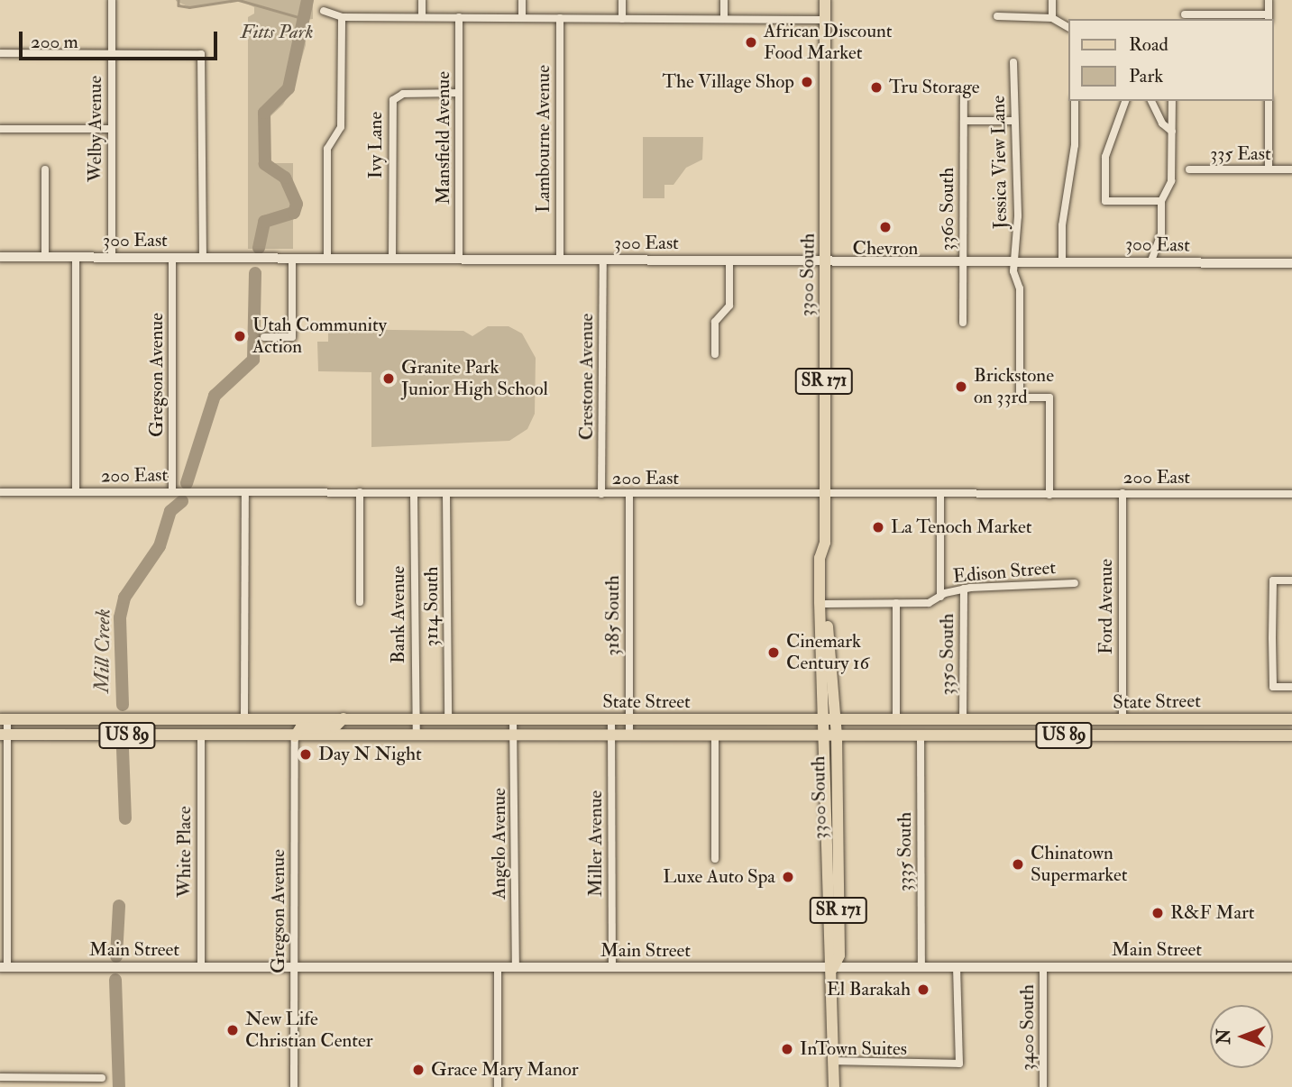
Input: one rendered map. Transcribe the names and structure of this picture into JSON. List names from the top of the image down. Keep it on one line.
{"streets":{"main road":["3300 South","SR 171","State Street","US 89"],"street":["Welby Avenue","Mansfield Avenue","Lambourne Avenue","Ivy Lane","335 East","Jessica View Lane","3360 South","300 East","Gregson Avenue","Crestone Avenue","200 East","Edison Street","3114 South","Ford Avenue","Bank Avenue","3185 South","3350 South","Angelo Avenue","Miller Avenue","White Place","3335 South","Main Street","3400 South"]},"crossings":[["Welby Avenue","300 East"],["Mansfield Avenue","Ivy Lane"],["Mansfield Avenue","300 East"],["Lambourne Avenue","300 East"],["Ivy Lane","300 East"],["Jessica View Lane","300 East"],["Jessica View Lane","200 East"],["3360 South","300 East"],["300 East","3300 South"],["300 East","Gregson Avenue"],["300 East","Crestone Avenue"],["3300 South","200 East"],["3300 South","Edison Street"],["3300 South","State Street"],["3300 South","Main Street"],["Gregson Avenue","200 East"],["Gregson Avenue","State Street"],["Gregson Avenue","Main Street"],["Crestone Avenue","200 East"],["200 East","3114 South"],["200 East","Ford Avenue"],["200 East","Bank Avenue"],["200 East","3185 South"],["Edison Street","3350 South"],["3114 South","State Street"],["Ford Avenue","State Street"],["Bank Avenue","State Street"],["3185 South","State Street"],["3350 South","State Street"],["State Street","Angelo Avenue"],["State Street","Miller Avenue"],["State Street","White Place"],["State Street","3335 South"],["Angelo Avenue","Main Street"],["Miller Avenue","Main Street"],["White Place","Main Street"],["3335 South","Main Street"],["Main Street","3400 South"]],"water":["Mill Creek"],"parks":["Fitts Park"],"places":["African Discount Food Market","The Village Shop","Tru Storage","Chevron","Utah Community Action","Granite Park Junior High School","Brickstone on 33rd","La Tenoch Market","Cinemark Century 16","Day N Night","Chinatown Supermarket","Luxe Auto Spa","R&F Mart","El Barakah","New Life Christian Center","InTown Suites","Grace Mary Manor"],"legend":["Road","Park"],"scale_bar":"200 m","north":"left"}
